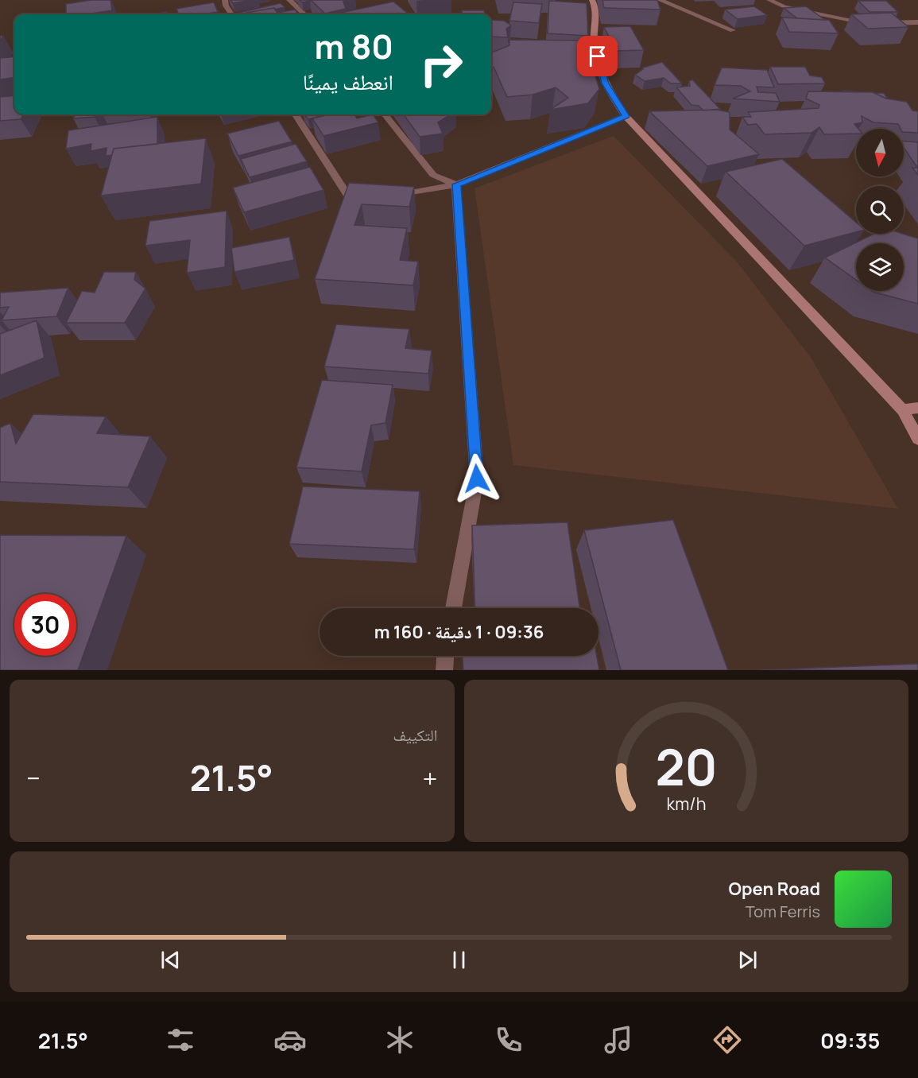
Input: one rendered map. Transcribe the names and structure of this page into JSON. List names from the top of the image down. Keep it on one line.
{"north":"bottom","page":{"turn":["80 m","انعطف يمينًا"],"limit":"30","trip":"09:36 · 1 دقيقة · 160 m","tile":"التكييف","heat":["−","21.5°","+"],"song":["Open Road","Tom Ferris"],"tabs":["09:35","21.5°"],"gauge":["20","km/h"]}}
